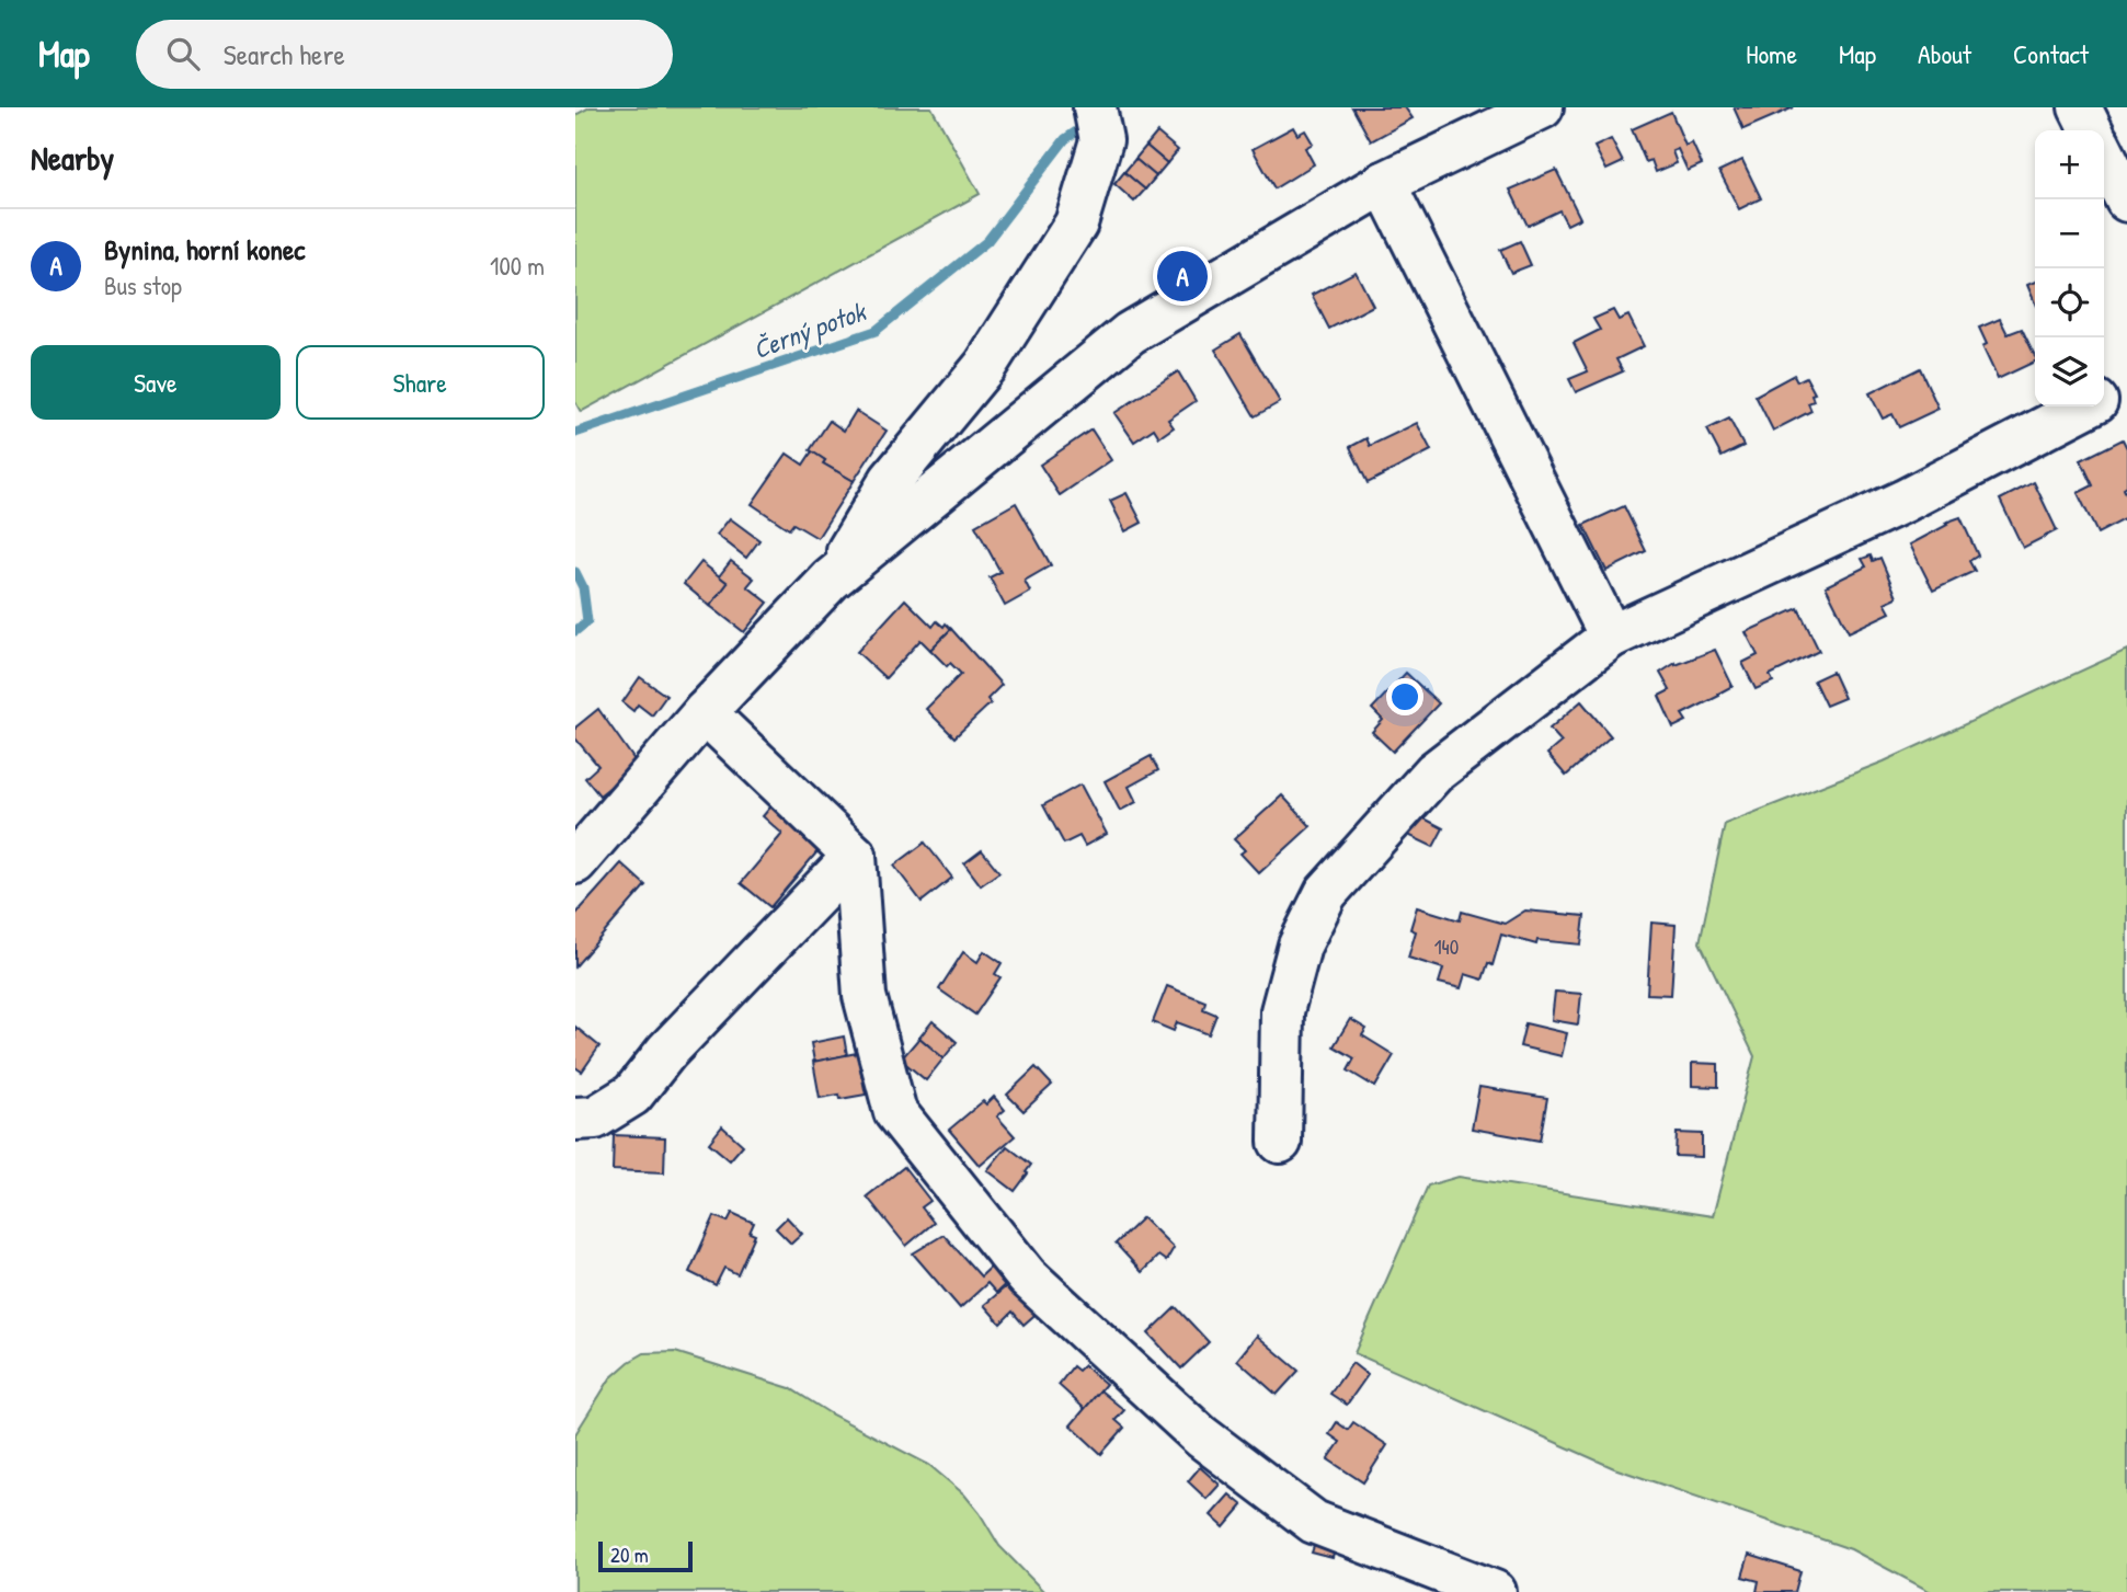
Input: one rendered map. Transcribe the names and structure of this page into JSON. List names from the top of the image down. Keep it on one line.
{"water":["Černý potok"],"house_numbers":["140"],"scale_bar":"20 m","page":{"header":"Map","search":"Search here","nav":["Home","Map","About","Contact"],"heading":"Nearby","map_buttons":["+","−"],"list":[{"mark":"A","name":"Bynina, horní konec","note":"Bus stop","value":"100 m"}],"pins":"A","buttons":["Save","Share"],"scale":"20 m"}}
